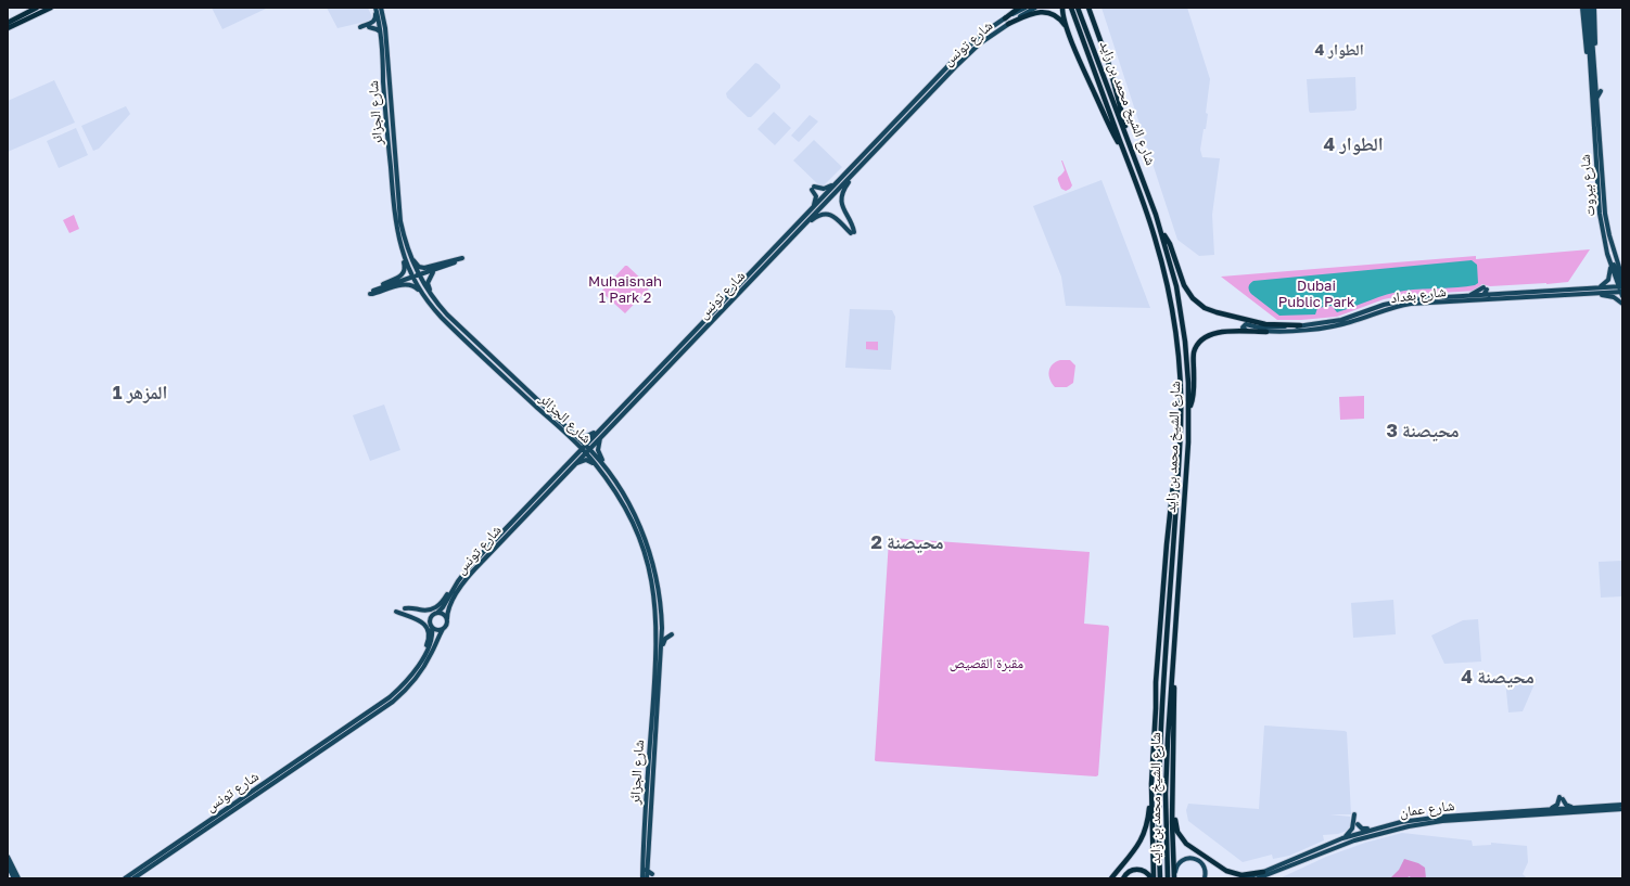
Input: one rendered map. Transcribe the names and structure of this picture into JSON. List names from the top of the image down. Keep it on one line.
{"streets":{"highway":["شارع الشيخ محمد بن زايد"],"main road":["شارع تونس","شارع الجزائر","شارع بيروت","شارع بغداد","شارع عمان"]},"crossings":[["شارع تونس","شارع الجزائر"],["شارع بيروت","شارع بغداد"]],"districts":["الطوار 4","الطوار 4","المزهر 1","محيصنة 3","محيصنة 2","محيصنة 4"],"parks":["Muhaisnah 1 Park 2","Dubai Public Park","مقبرة القصيص"]}
